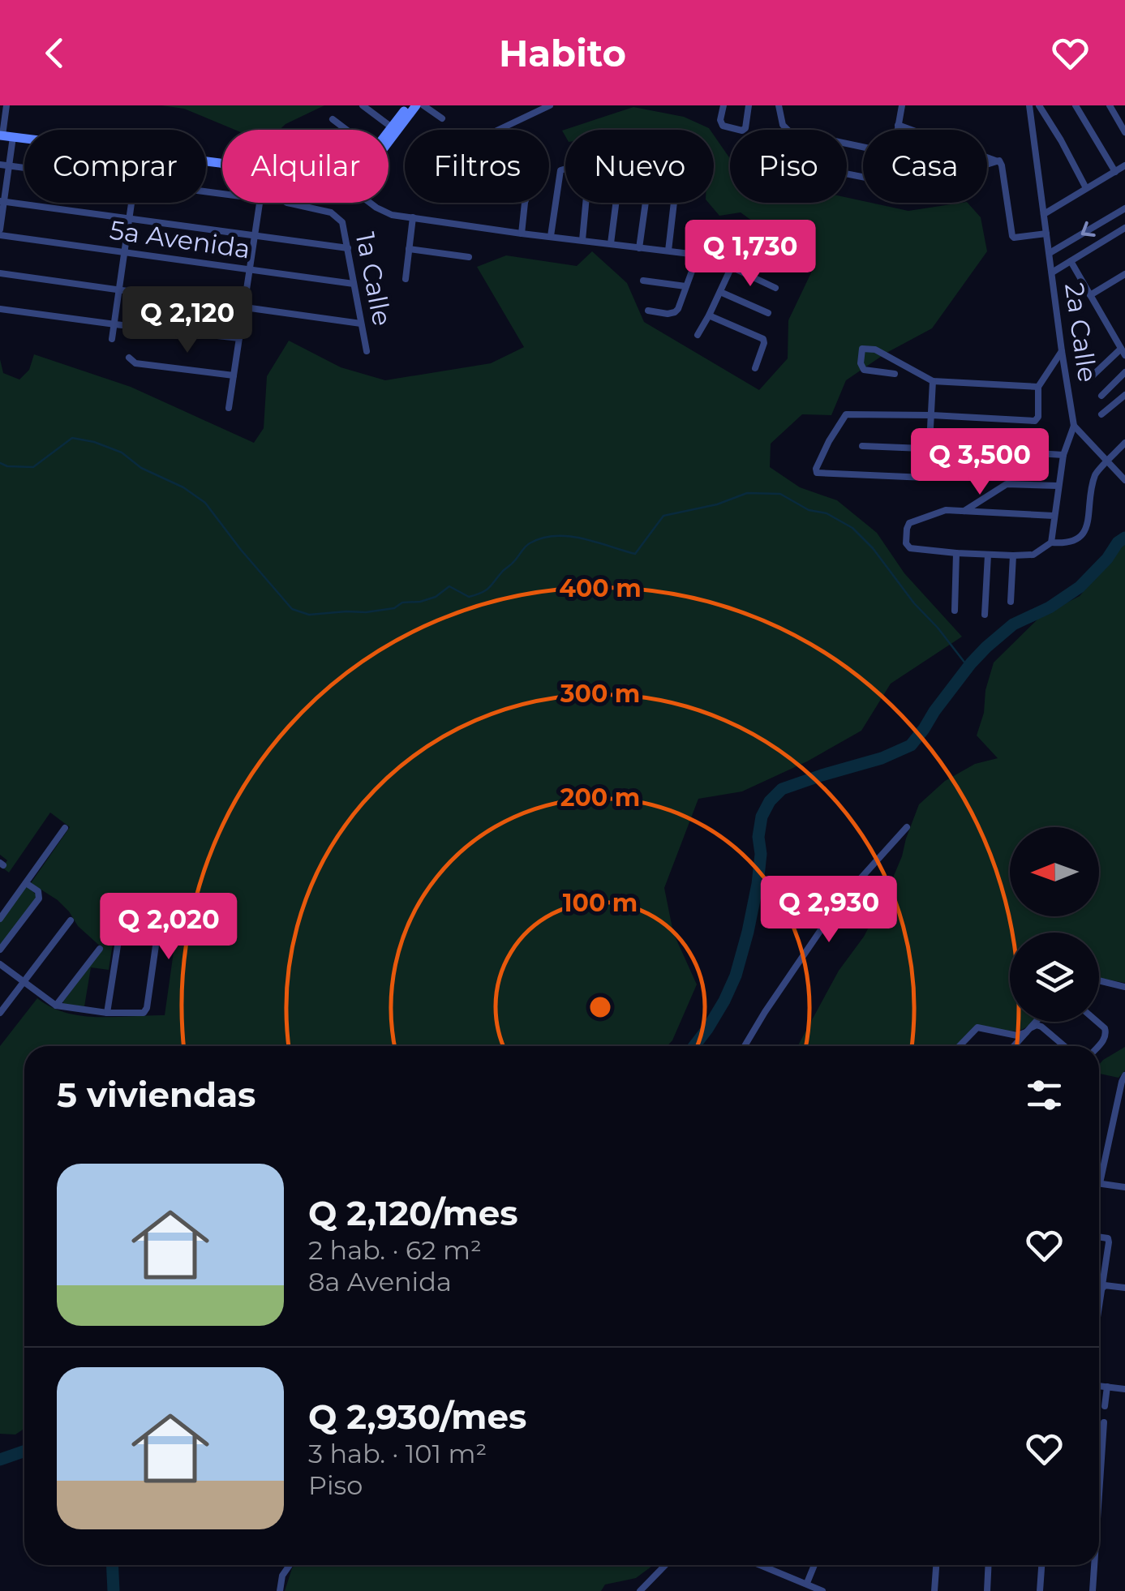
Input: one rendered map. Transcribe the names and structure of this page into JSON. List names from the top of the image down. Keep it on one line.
{"streets":{"street":["5a Avenida","1a Calle","2a Calle"]},"crossings":[["5a Avenida","1a Calle"]],"north":"left","page":{"header":"Habito","chip":["Comprar","Alquilar","Filtros","Nuevo","Piso","Casa"],"price":["Q 1,730","Q 2,120","Q 3,500","Q 2,930","Q 2,020"],"heading":"5 viviendas","list":[{"name":"Q 2,120/mes","note":"2 hab. · 62 m² · 8a Avenida"},{"name":"Q 2,930/mes","note":"3 hab. · 101 m² · Piso"}]},"rings":["400 m","300 m","200 m","100 m"]}
